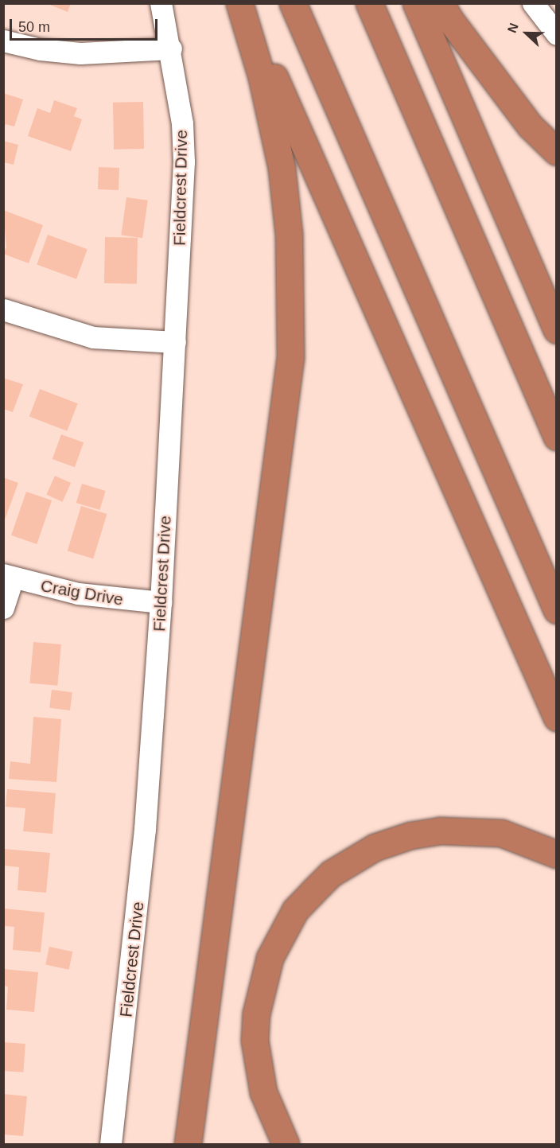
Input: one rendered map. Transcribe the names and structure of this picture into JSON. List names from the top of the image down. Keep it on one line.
{"streets":{"street":["Fieldcrest Drive","Craig Drive"]},"crossings":[["Fieldcrest Drive","Craig Drive"]],"scale_bar":"50 m","north":"left"}
